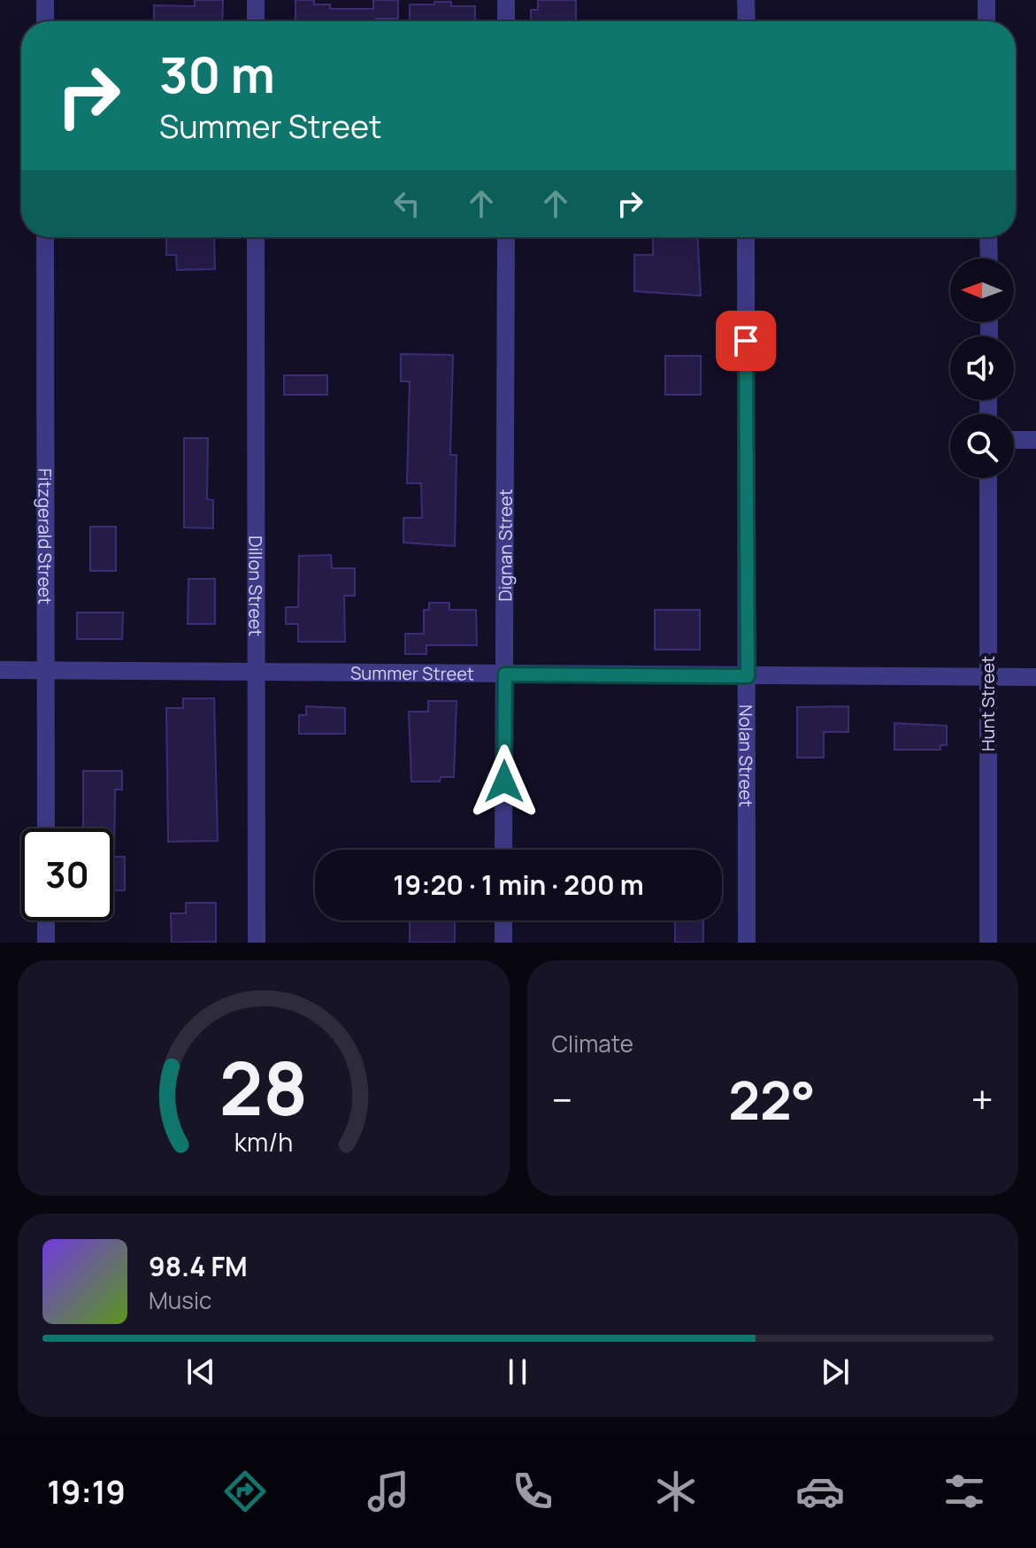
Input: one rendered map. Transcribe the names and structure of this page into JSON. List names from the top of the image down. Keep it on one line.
{"streets":{"street":["Fitzgerald Street","Dignan Street","Dillon Street","Summer Street","Hunt Street","Nolan Street"]},"crossings":[["Fitzgerald Street","Summer Street"],["Dignan Street","Summer Street"],["Dillon Street","Summer Street"],["Summer Street","Hunt Street"],["Summer Street","Nolan Street"]],"north":"left","page":{"turn":["30 m","Summer Street"],"limit":"30","trip":"19:20 · 1 min · 200 m","tile":"Climate","heat":["−","22°","+"],"song":["98.4 FM","Music"],"tabs":"19:19","gauge":["28","km/h"]}}
